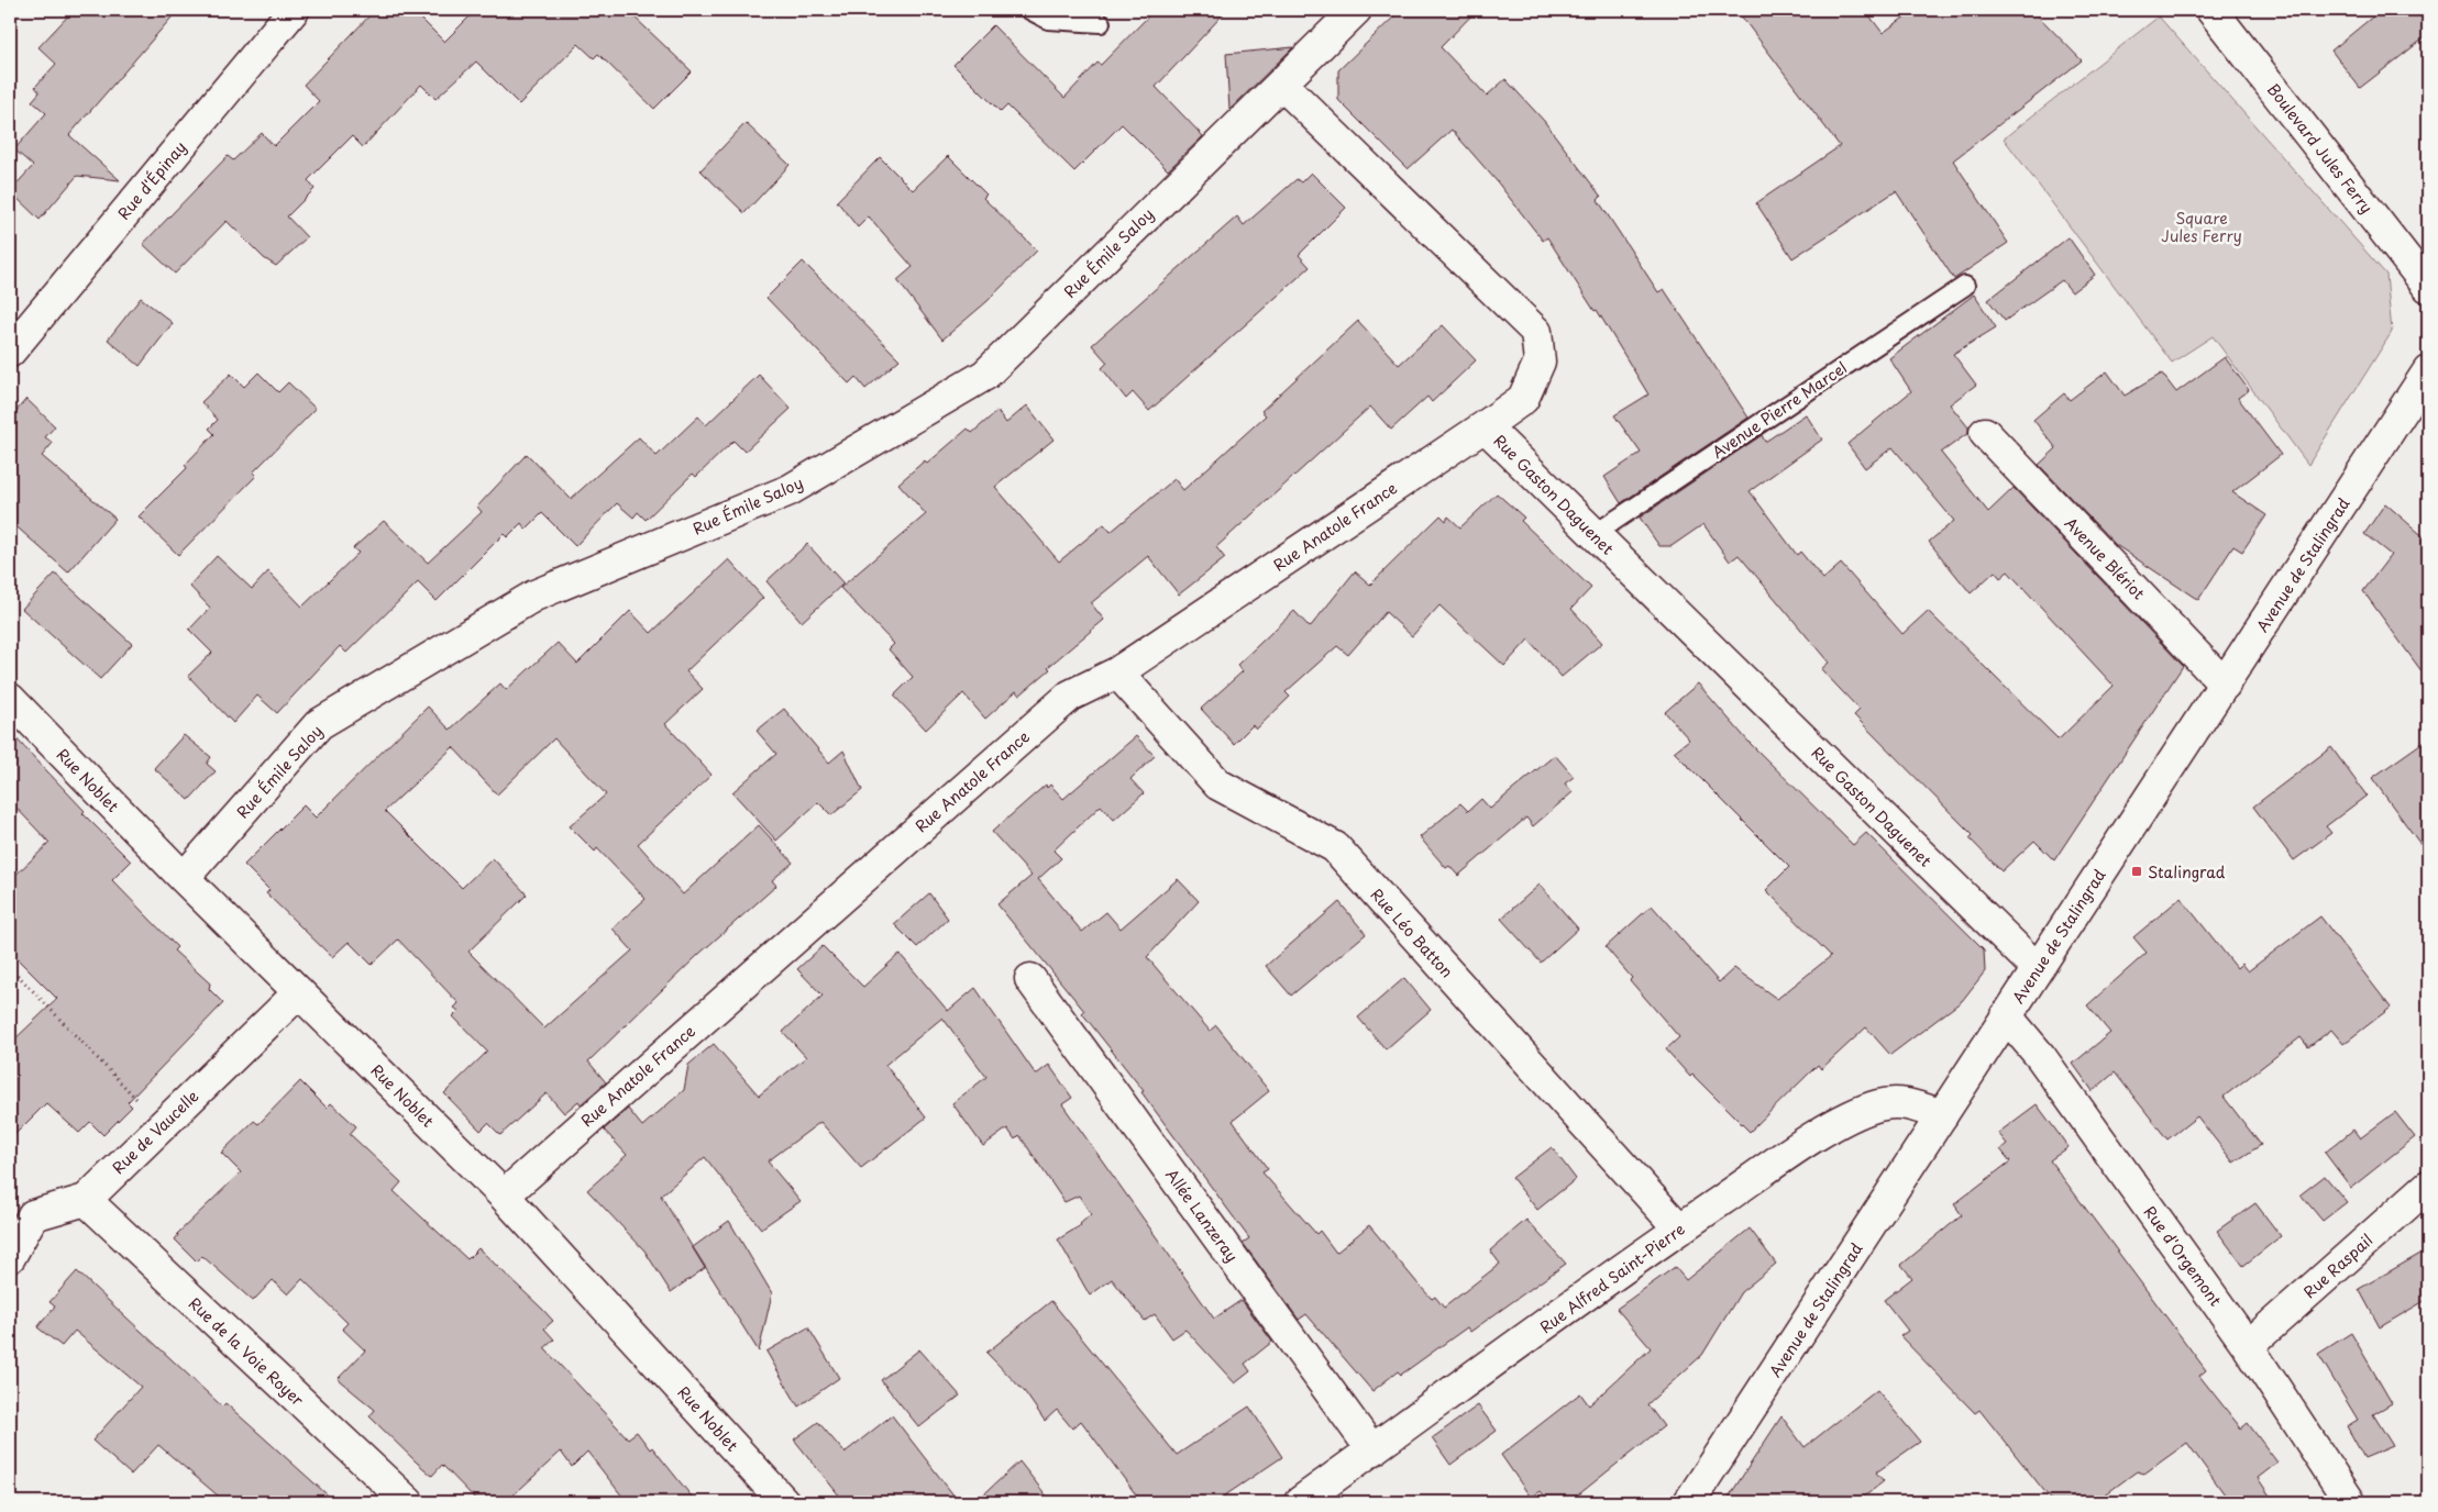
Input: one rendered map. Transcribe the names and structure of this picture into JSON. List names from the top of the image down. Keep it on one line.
{"streets":{"street":["Boulevard Jules Ferry","Rue d'Épinay","Rue Émile Saloy","Rue Gaston Daguenet","Rue Anatole France","Avenue Blériot","Avenue de Stalingrad","Rue Noblet","Rue Léo Batton","Rue de Vaucelle","Allée Lanzeray","Rue d'Orgemont","Rue Raspail","Rue Alfred Saint-Pierre","Rue de la Voie Royer"],"lane":["Avenue Pierre Marcel"]},"crossings":[["Rue Émile Saloy","Rue Gaston Daguenet"],["Rue Émile Saloy","Rue Noblet"],["Avenue Pierre Marcel","Rue Gaston Daguenet"],["Rue Gaston Daguenet","Rue Anatole France"],["Rue Gaston Daguenet","Avenue de Stalingrad"],["Rue Anatole France","Rue Noblet"],["Rue Anatole France","Rue Léo Batton"],["Avenue Blériot","Avenue de Stalingrad"],["Avenue de Stalingrad","Rue d'Orgemont"],["Avenue de Stalingrad","Rue Alfred Saint-Pierre"],["Rue Noblet","Rue de Vaucelle"],["Rue Léo Batton","Rue Alfred Saint-Pierre"],["Rue de Vaucelle","Rue de la Voie Royer"],["Allée Lanzeray","Rue Alfred Saint-Pierre"],["Rue d'Orgemont","Rue Raspail"]],"parks":["Square Jules Ferry"],"places":{"transit":["Stalingrad"]}}
